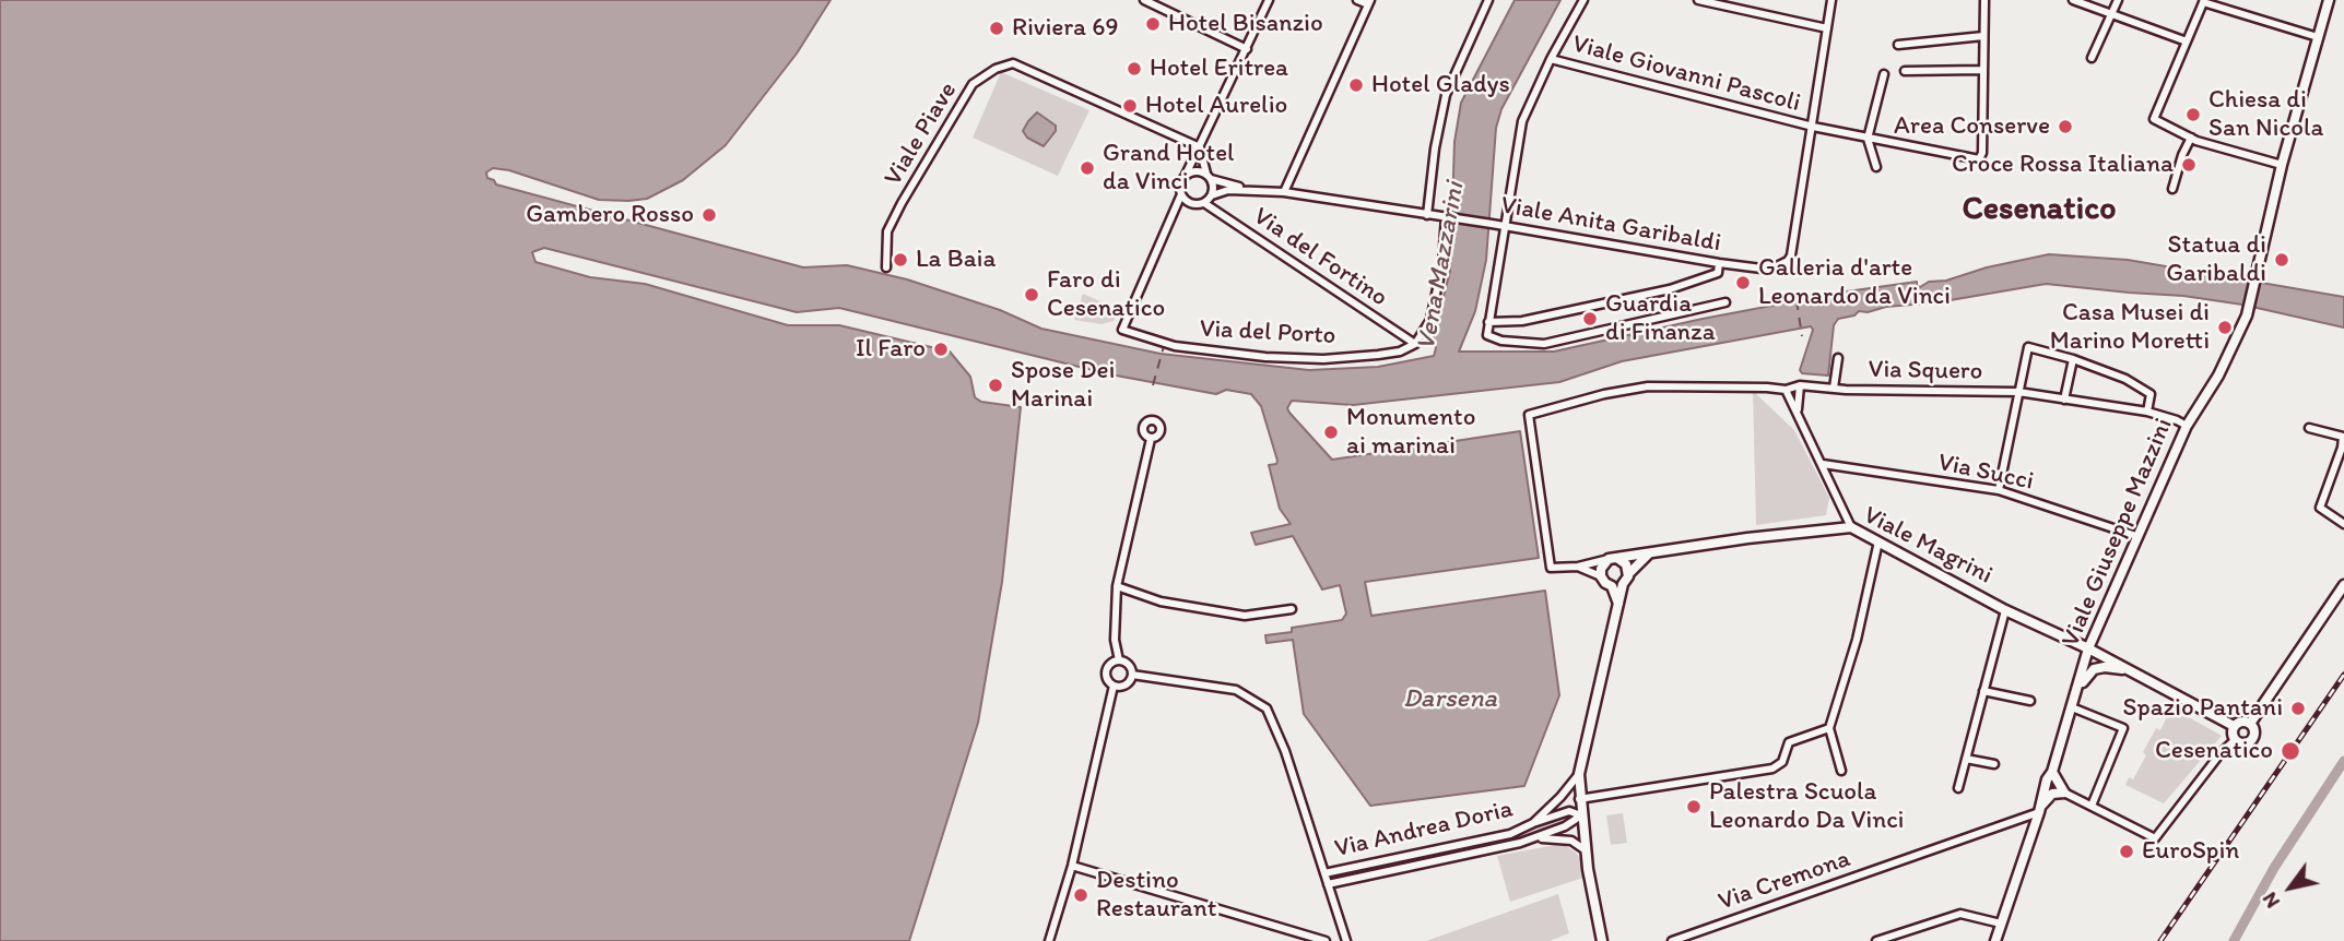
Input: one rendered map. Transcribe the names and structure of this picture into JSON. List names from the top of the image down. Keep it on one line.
{"streets":{"street":["Viale Giovanni Pascoli","Viale Piave","Viale Anita Garibaldi","Via del Fortino","Via del Porto","Via Squero","Via Succi","Viale Giuseppe Mazzini","Viale Magrini","Via Andrea Doria","Via Cremona"]},"crossings":[["Viale Giovanni Pascoli","Viale Anita Garibaldi"],["Viale Anita Garibaldi","Via del Fortino"],["Viale Anita Garibaldi","Via del Porto"],["Via del Fortino","Via del Porto"],["Via Squero","Viale Giuseppe Mazzini"],["Via Squero","Viale Magrini"],["Via Succi","Viale Giuseppe Mazzini"],["Viale Giuseppe Mazzini","Viale Magrini"],["Viale Giuseppe Mazzini","Via Cremona"]],"districts":["Cesenatico"],"water":["Vena Mazzarini","Darsena"],"places":["Hotel Bisanzio","Riviera 69","Hotel Eritrea","Hotel Gladys","Hotel Aurelio","Chiesa di San Nicola","Area Conserve","Croce Rossa Italiana","Grand Hotel da Vinci","Gambero Rosso","La Baia","Statua di Garibaldi","Galleria d'arte Leonardo da Vinci","Faro di Cesenatico","Guardia di Finanza","Casa Musei di Marino Moretti","Il Faro","Spose Dei Marinai","Monumento ai marinai","Spazio Pantani","Cesenatico","Palestra Scuola Leonardo Da Vinci","EuroSpin","Destino Restaurant"],"north":"bottom left"}
